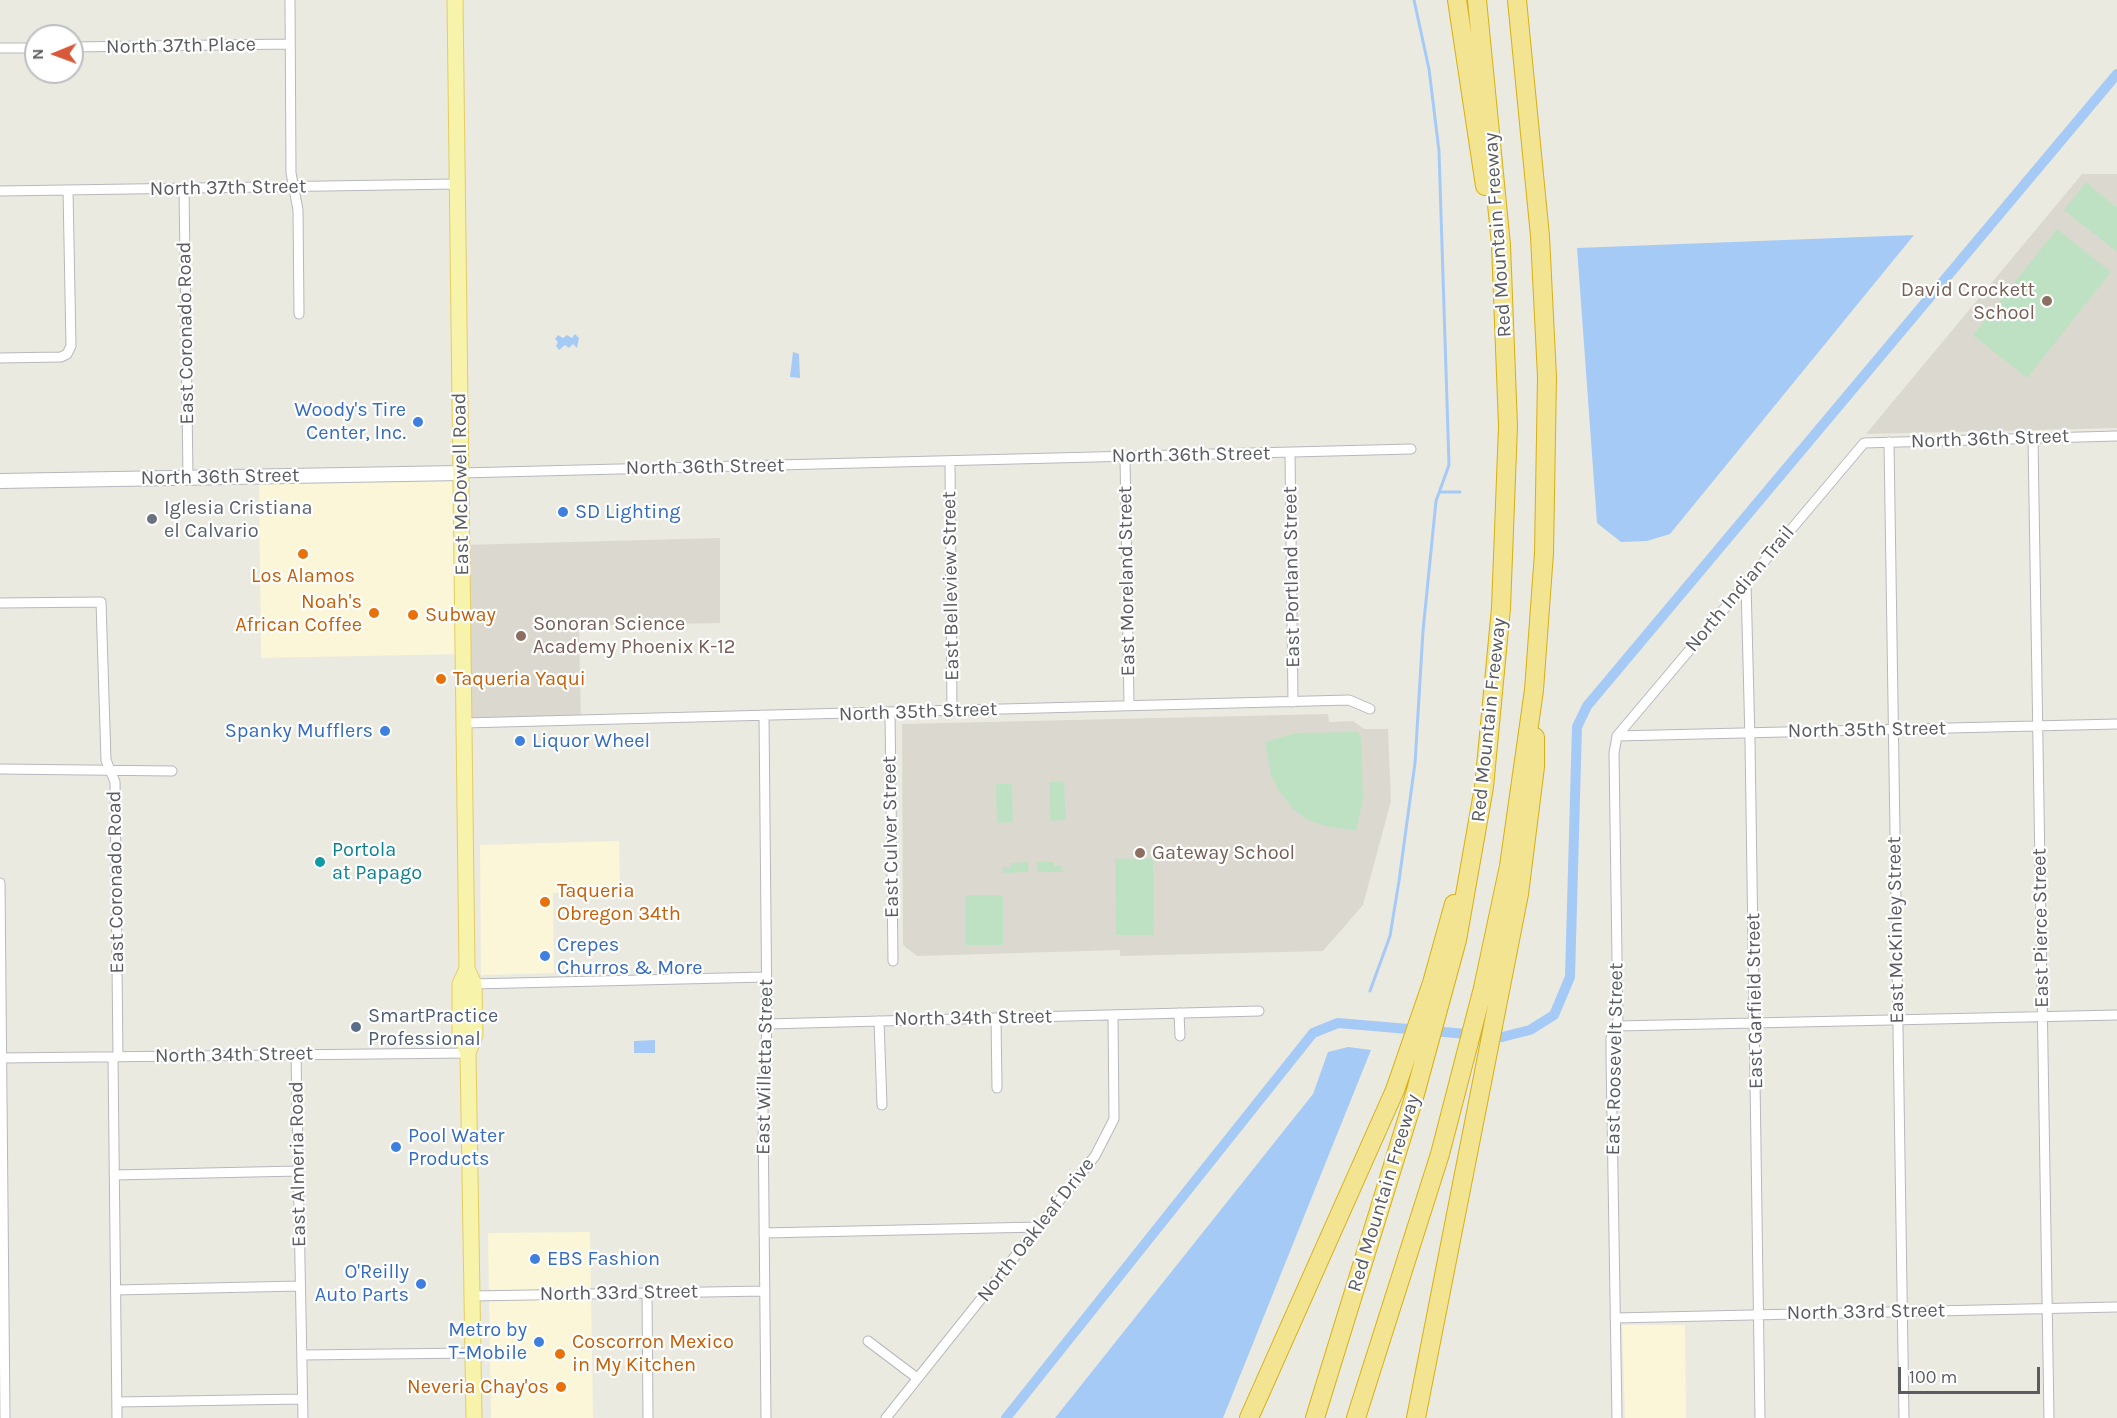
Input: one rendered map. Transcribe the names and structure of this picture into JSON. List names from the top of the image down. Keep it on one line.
{"streets":{"highway":["Red Mountain Freeway"],"main road":["North 36th Street","East McDowell Road"],"street":["North 37th Place","North 37th Street","East Coronado Road","East Portland Street","East Moreland Street","East Belleview Street","North Indian Trail","North 35th Street","East Culver Street","East Pierce Street","East McKinley Street","East Garfield Street","North 34th Street","East Roosevelt Street","East Willetta Street","East Almeria Road","North Oakleaf Drive","North 33rd Street"]},"crossings":[["North 37th Street","East Coronado Road"],["North 37th Street","East McDowell Road"],["East Coronado Road","North 36th Street"],["East Coronado Road","North 34th Street"],["North 36th Street","East McDowell Road"],["North 36th Street","East Portland Street"],["North 36th Street","East Moreland Street"],["North 36th Street","East Belleview Street"],["North 36th Street","North Indian Trail"],["North 36th Street","East Pierce Street"],["North 36th Street","East McKinley Street"],["East McDowell Road","North 35th Street"],["East McDowell Road","North 34th Street"],["East McDowell Road","North 33rd Street"],["East Portland Street","North 35th Street"],["East Moreland Street","North 35th Street"],["East Belleview Street","North 35th Street"],["North Indian Trail","North 35th Street"],["North Indian Trail","East Garfield Street"],["North Indian Trail","East Roosevelt Street"],["North 35th Street","East Culver Street"],["North 35th Street","East Pierce Street"],["North 35th Street","East McKinley Street"],["North 35th Street","East Garfield Street"],["North 35th Street","East Roosevelt Street"],["North 35th Street","East Willetta Street"],["East Pierce Street","North 33rd Street"],["East McKinley Street","North 33rd Street"],["East Garfield Street","North 33rd Street"],["North 34th Street","East Willetta Street"],["North 34th Street","East Almeria Road"],["North 34th Street","North Oakleaf Drive"],["East Roosevelt Street","North 33rd Street"],["East Willetta Street","North 33rd Street"]],"places":["David Crockett School","Woody's Tire Center, Inc.","SD Lighting","Iglesia Cristiana el Calvario","Los Alamos","Noah's African Coffee","Subway","Sonoran Science Academy Phoenix K-12","Taqueria Yaqui","Spanky Mufflers","Liquor Wheel","Gateway School","Portola at Papago","Taqueria Obregon 34th","Crepes Churros & More","SmartPractice Professional","Pool Water Products","EBS Fashion","O'Reilly Auto Parts","Metro by T-Mobile","Coscorron Mexico in My Kitchen","Neveria Chay'os"],"scale_bar":"100 m","north":"left"}
